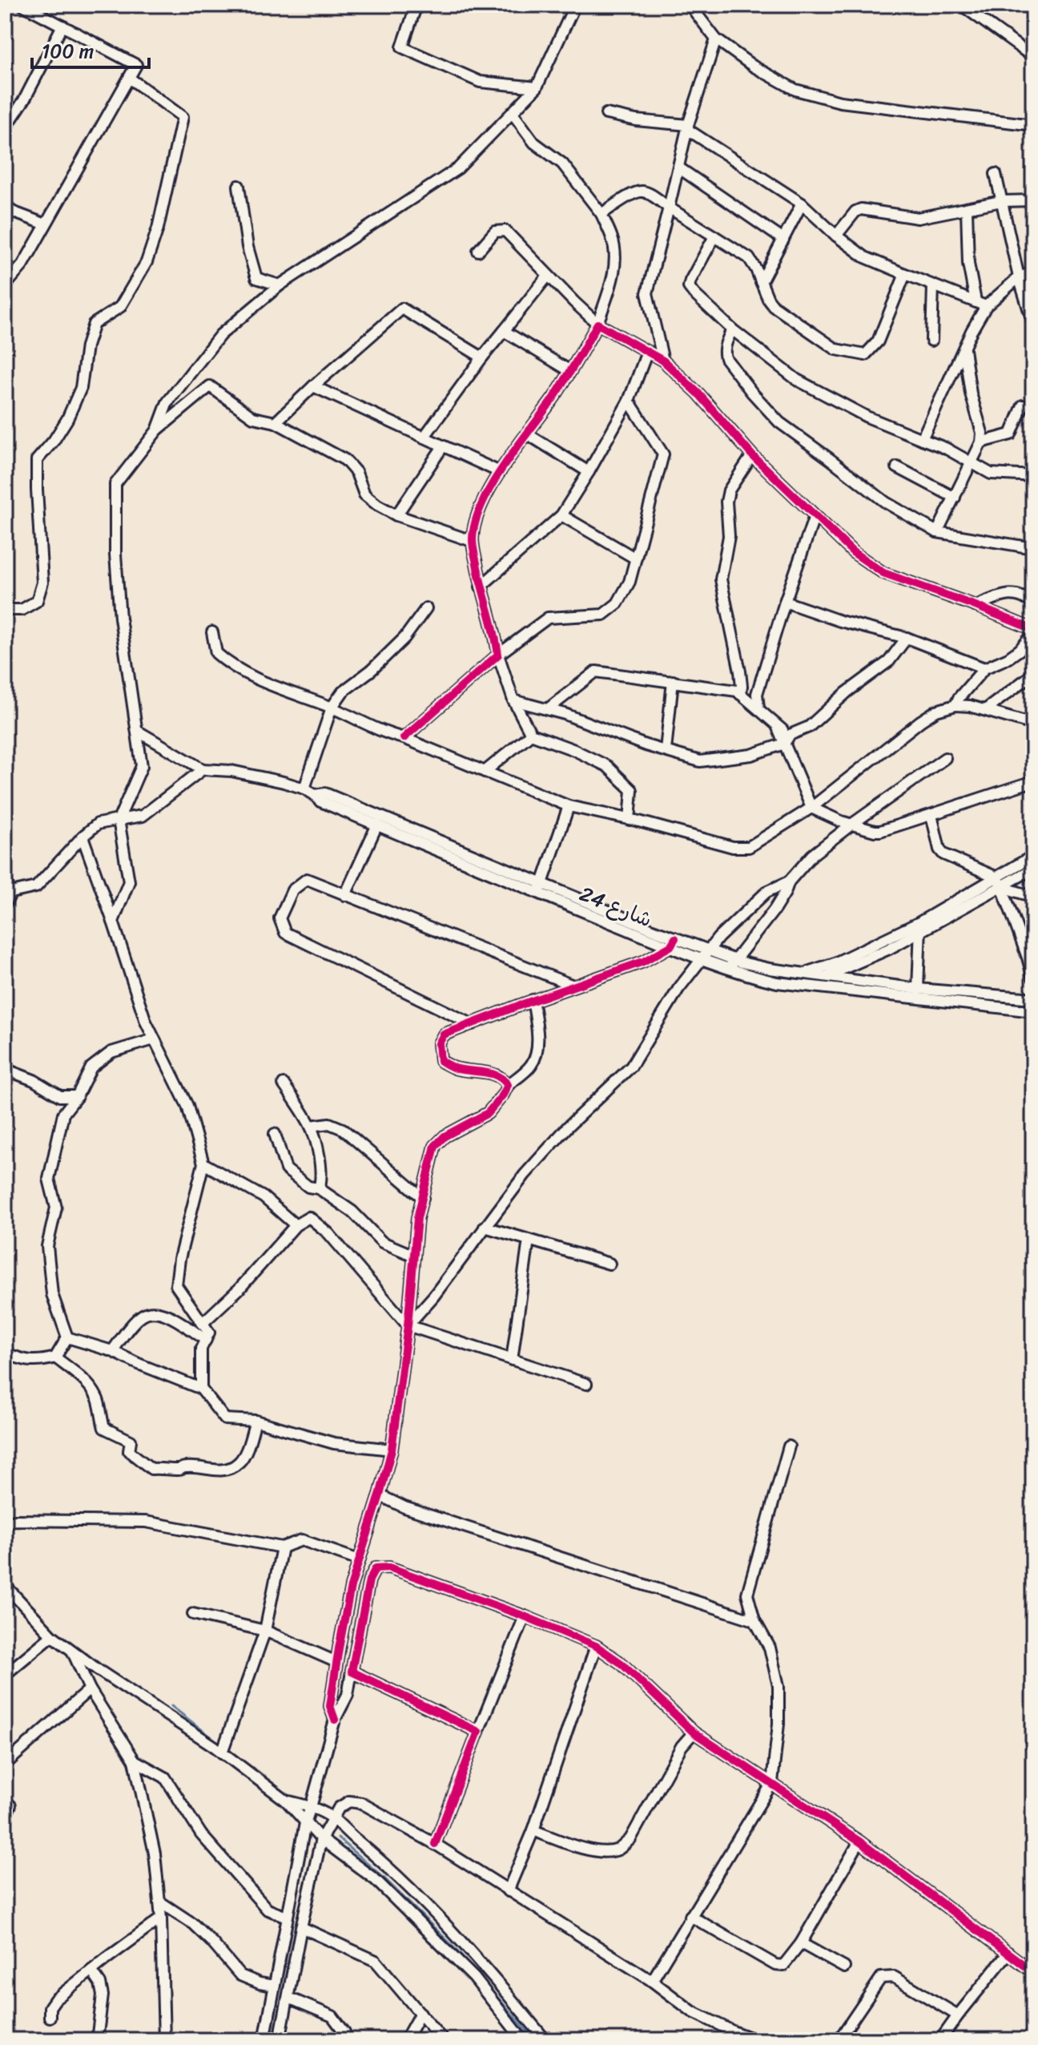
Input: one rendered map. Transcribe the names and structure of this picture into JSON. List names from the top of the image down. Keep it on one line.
{"streets":{"street":["شارع 24"]},"scale_bar":"100 m"}
